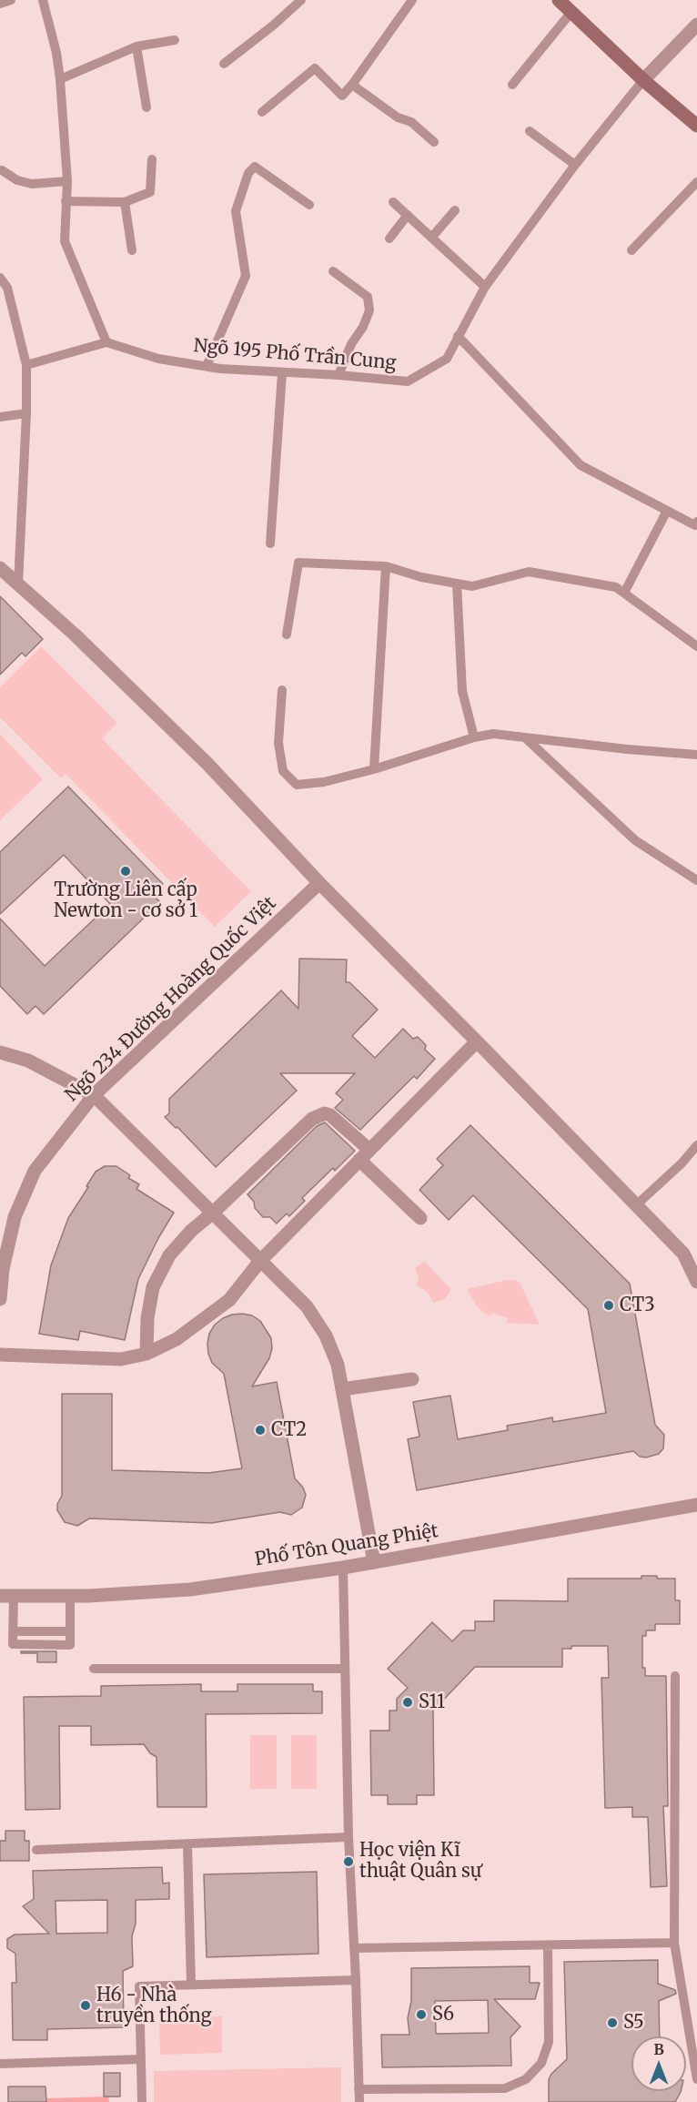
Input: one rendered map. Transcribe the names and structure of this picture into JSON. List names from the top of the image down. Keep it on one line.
{"streets":{"street":["Ngõ 234 Đường Hoàng Quốc Việt","Phố Tôn Quang Phiệt"],"lane":["Ngõ 195 Phố Trần Cung"]},"places":["Trường Liên cấp Newton - cơ sở 1","CT3","CT2","S11","Học viện Kĩ thuật Quân sự","H6 - Nhà truyền thống","S6","S5"],"north":"top"}
